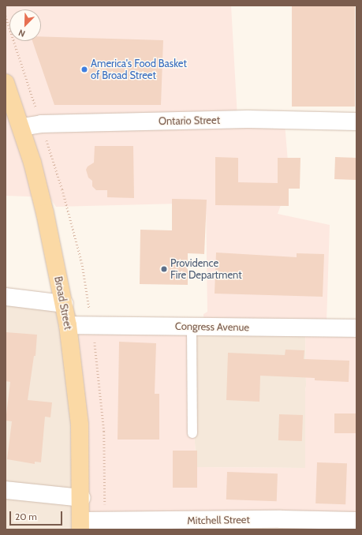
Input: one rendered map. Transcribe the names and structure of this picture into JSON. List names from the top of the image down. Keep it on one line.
{"streets":{"main road":["Broad Street"],"street":["Ontario Street","Congress Avenue","Mitchell Street"]},"crossings":[["Ontario Street","Broad Street"],["Broad Street","Congress Avenue"],["Broad Street","Mitchell Street"]],"places":["America's Food Basket of Broad Street","Providence Fire Department"],"scale_bar":"20 m","north":"bottom left"}
